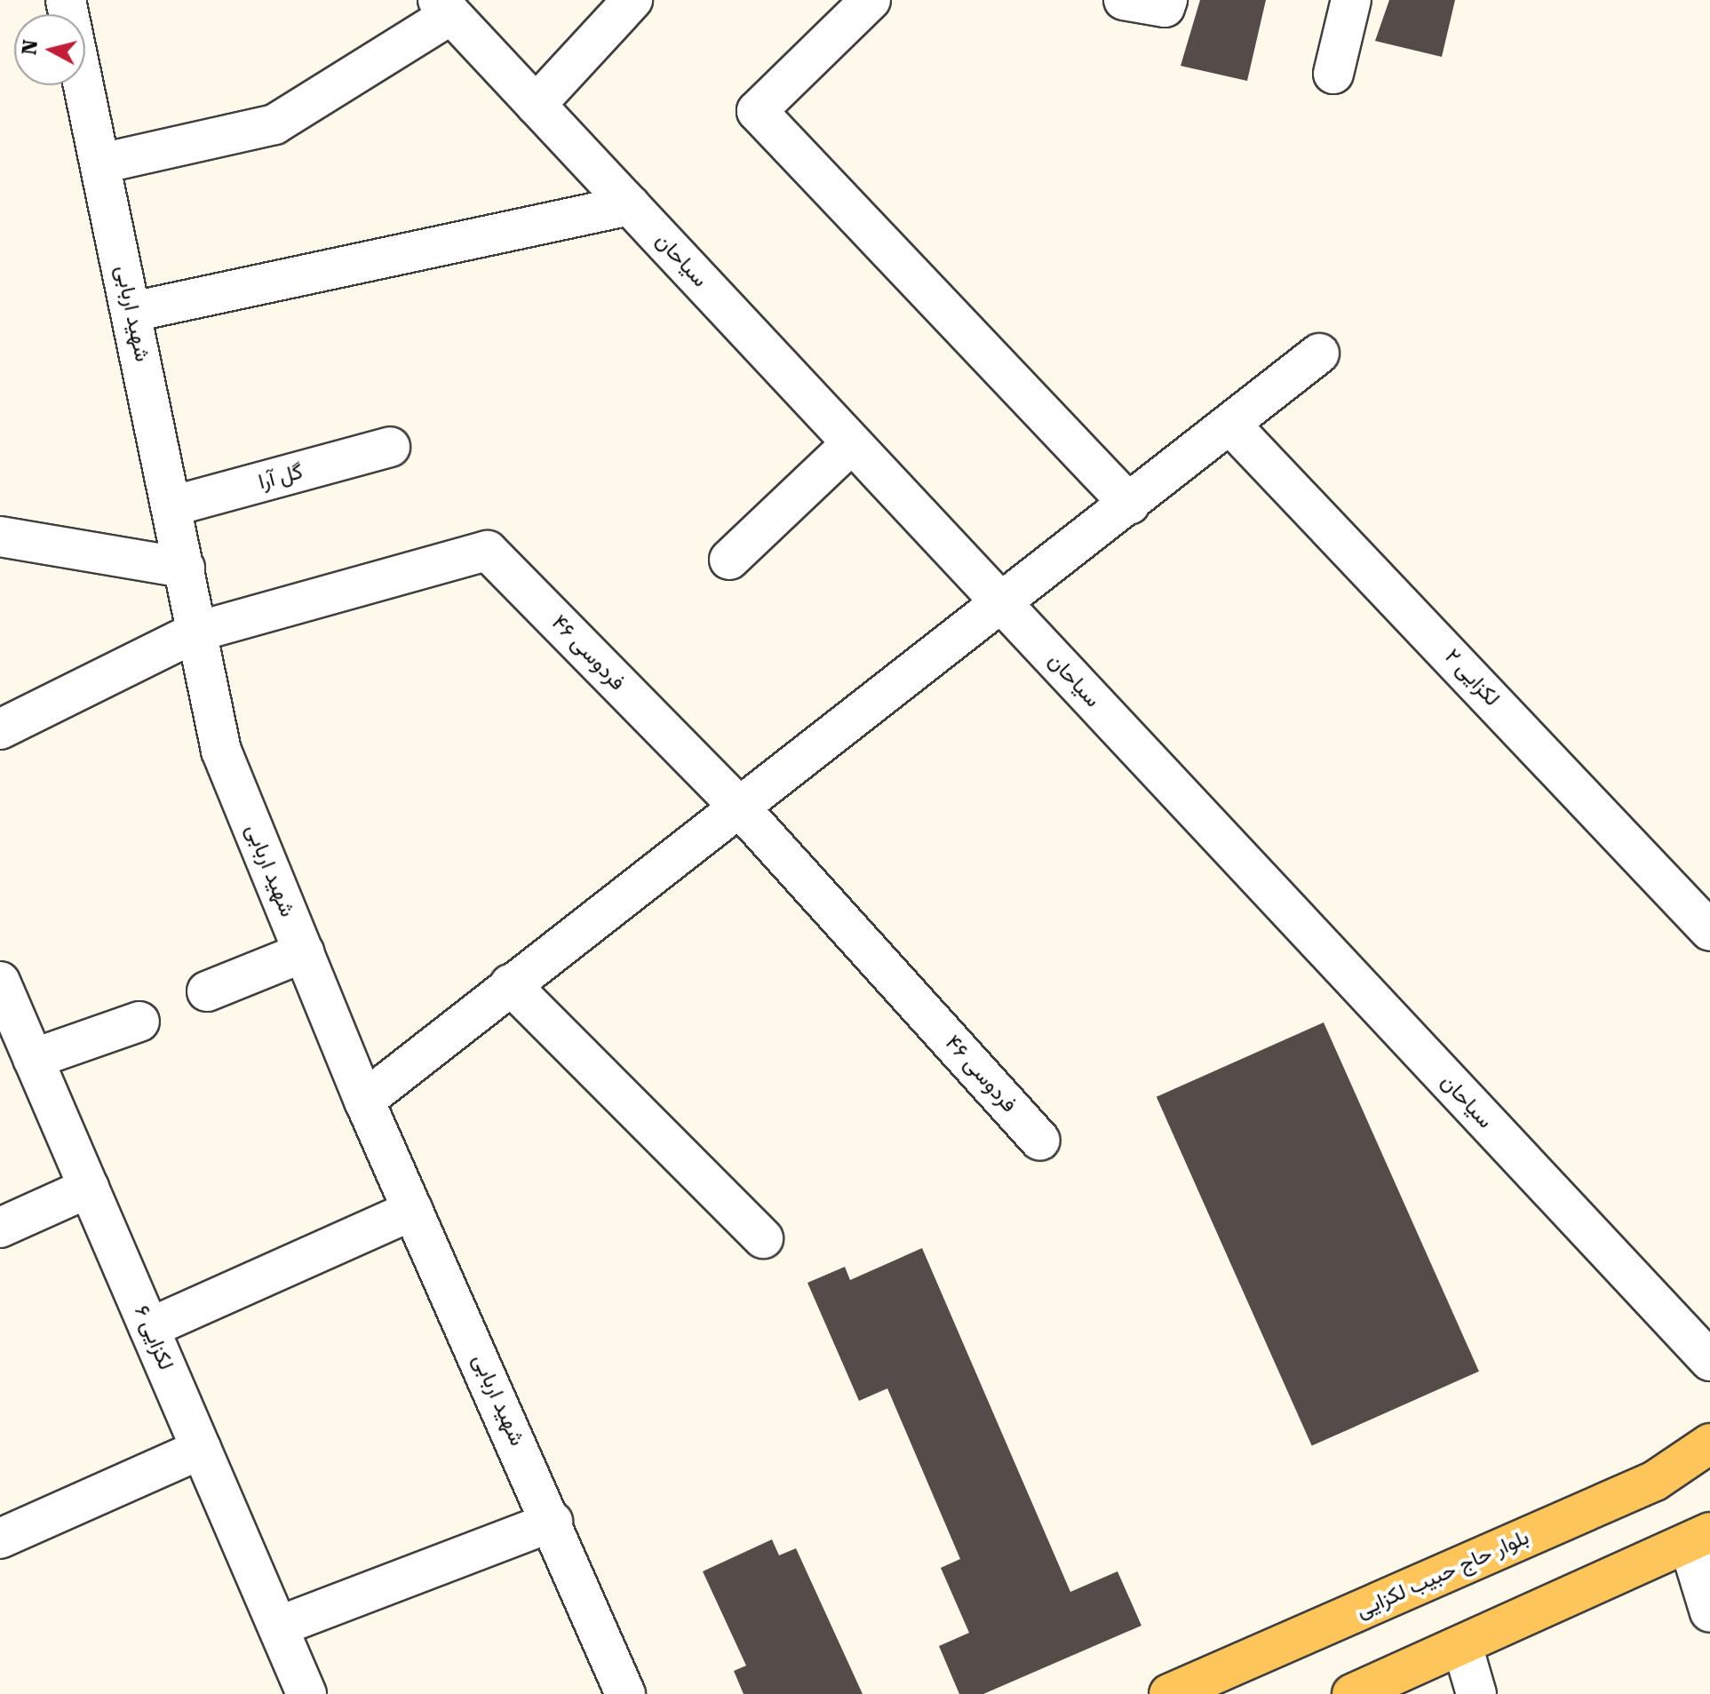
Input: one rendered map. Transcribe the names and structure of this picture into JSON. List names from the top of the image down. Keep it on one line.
{"streets":{"main road":["بلوار حاج حبیب لکزايی"],"street":["سیاحان","شهید اربابی","گل آرا","فردوسی ۴۶","لکزایی ۲","لکزایی ۶"]},"crossings":[["شهید اربابی","گل آرا"],["شهید اربابی","فردوسی ۴۶"]],"north":"left"}
